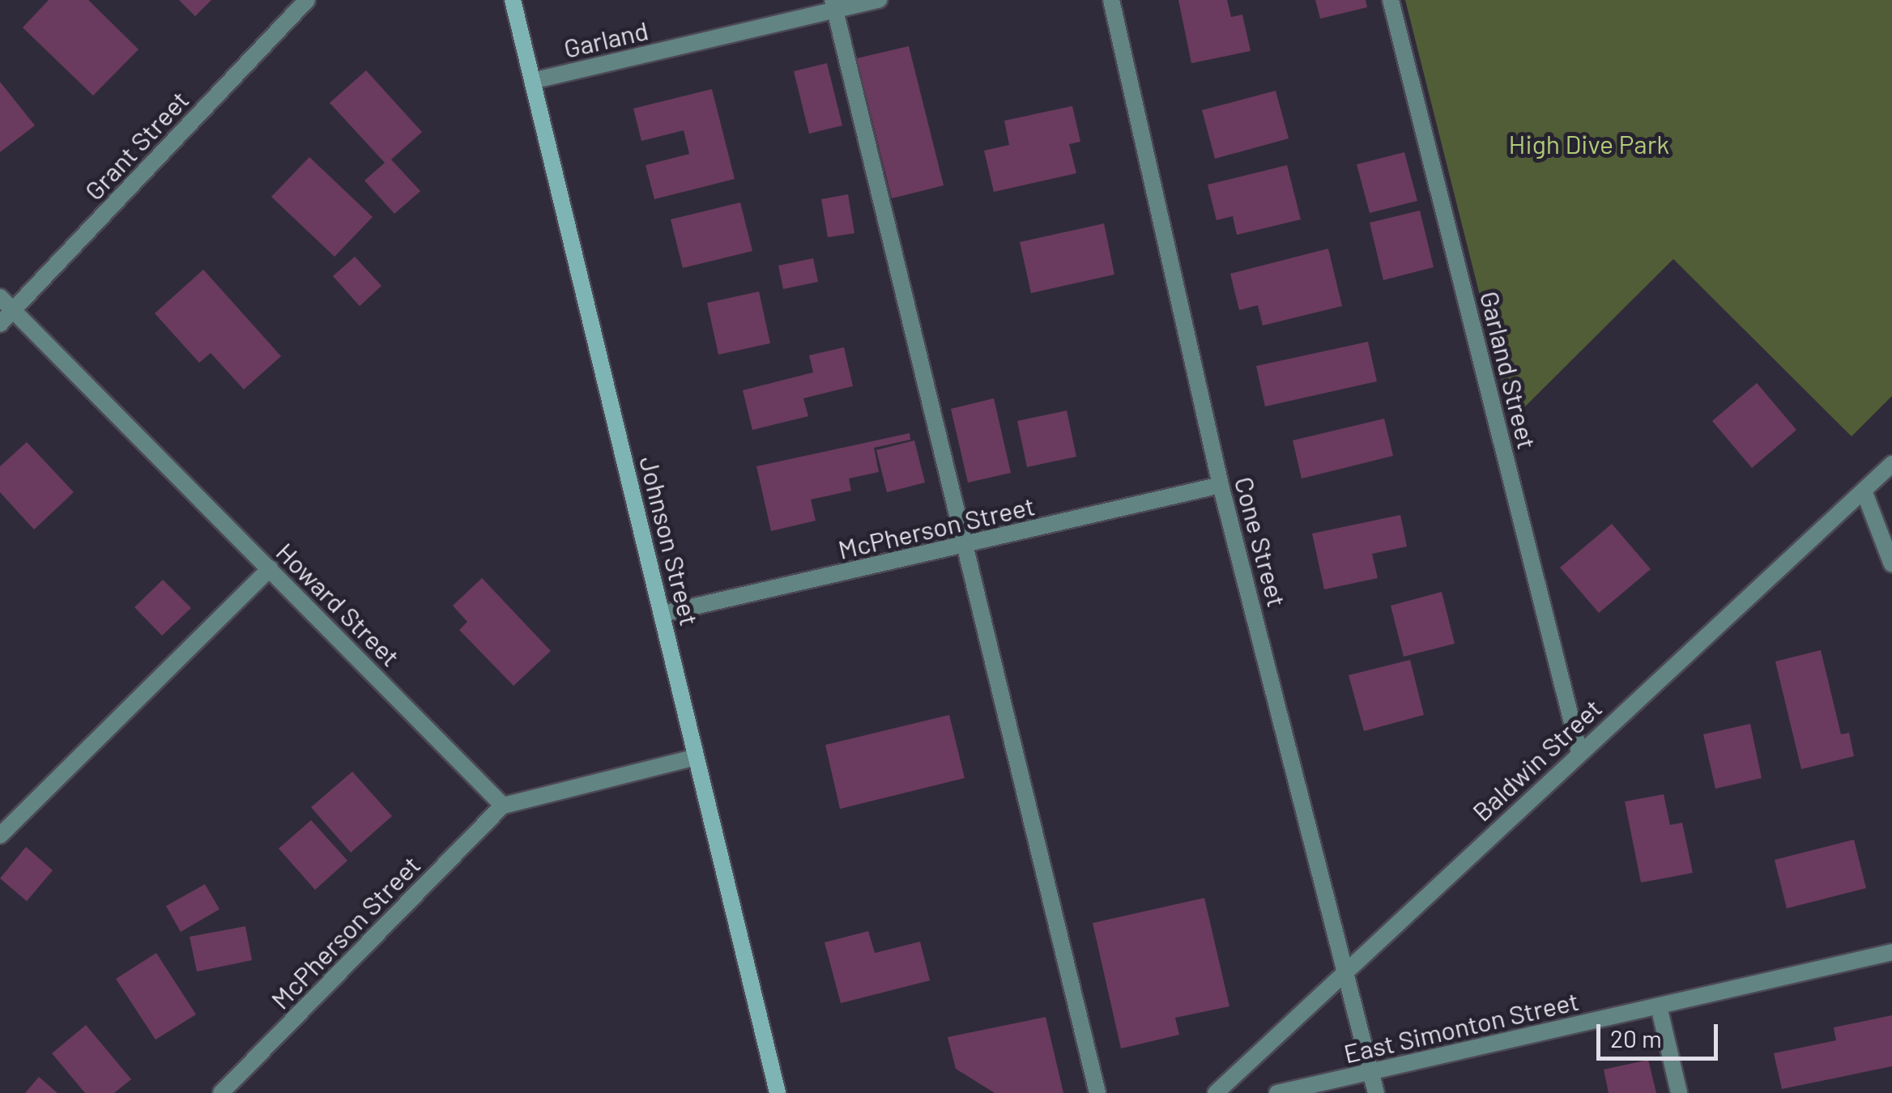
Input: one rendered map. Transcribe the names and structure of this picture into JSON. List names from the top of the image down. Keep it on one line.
{"streets":{"main road":["Johnson Street"],"street":["Garland","Grant Street","Garland Street","McPherson Street","Cone Street","Howard Street","Baldwin Street","East Simonton Street"]},"crossings":[["Garland","Johnson Street"],["Grant Street","Howard Street"],["Garland Street","Baldwin Street"],["McPherson Street","Johnson Street"],["McPherson Street","Cone Street"],["McPherson Street","Howard Street"],["Cone Street","Baldwin Street"],["Cone Street","East Simonton Street"]],"parks":["High Dive Park"],"scale_bar":"20 m"}
